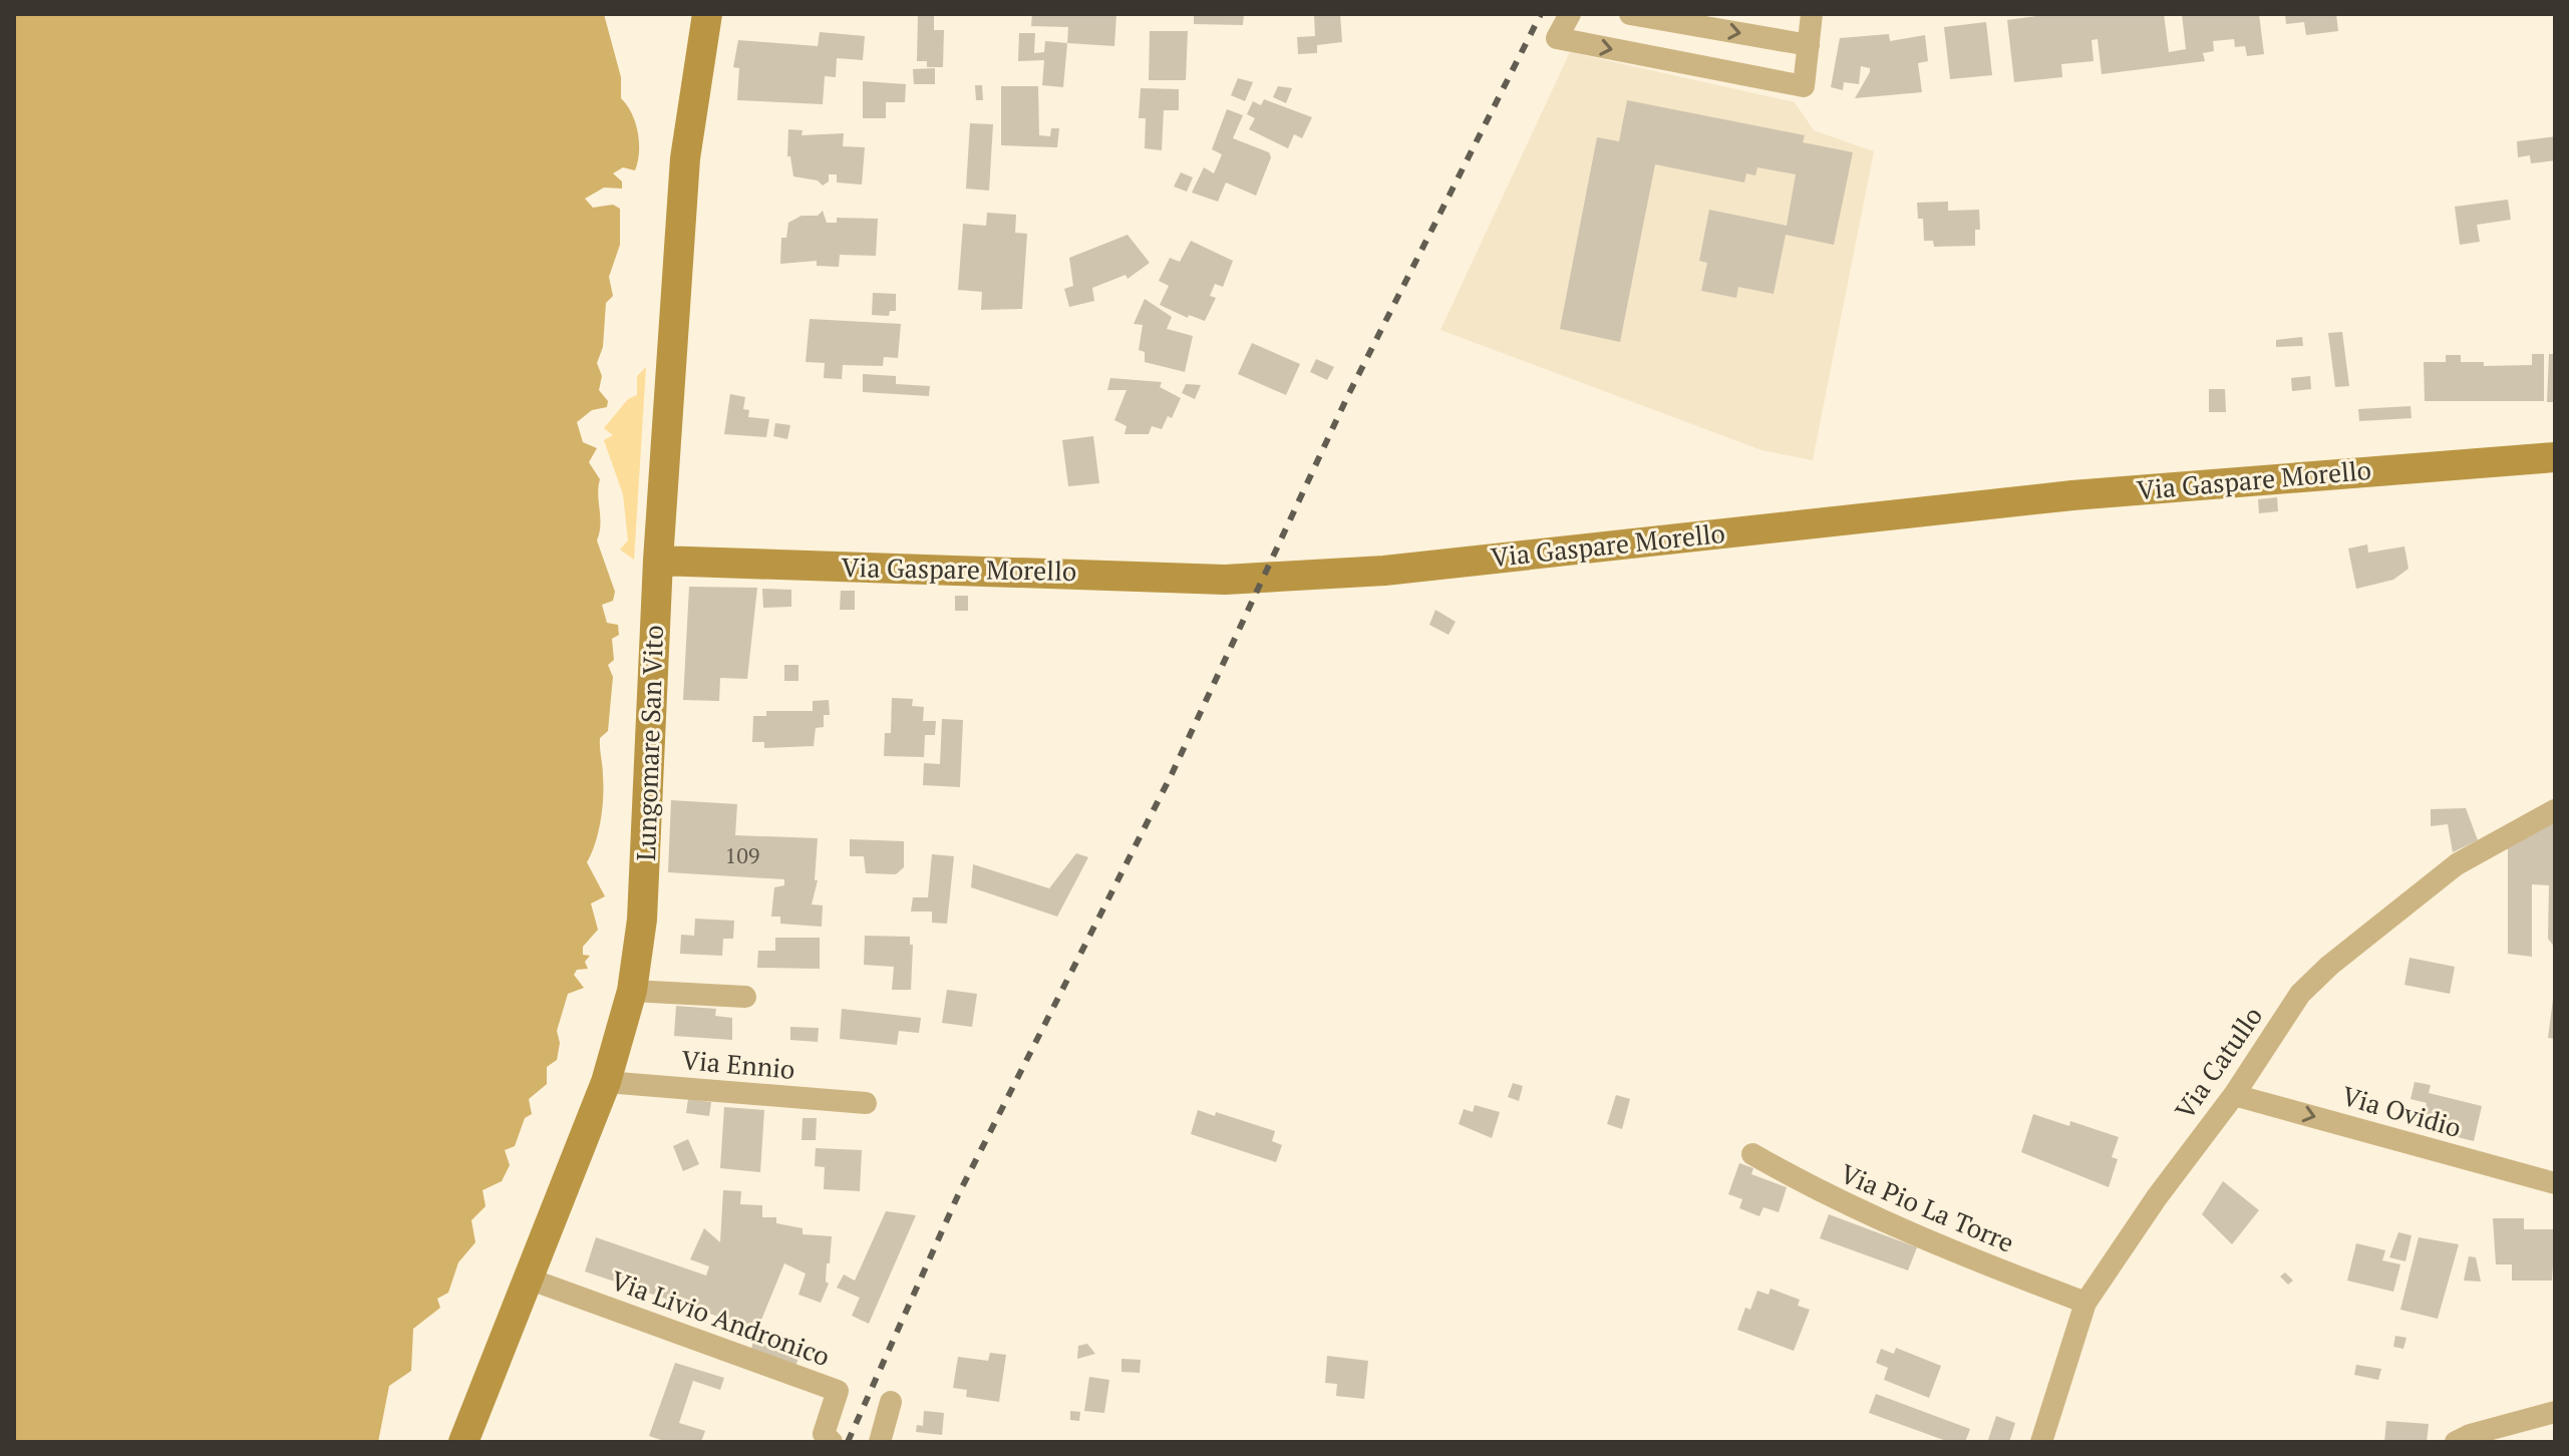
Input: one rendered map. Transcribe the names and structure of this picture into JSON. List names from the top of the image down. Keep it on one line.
{"streets":{"street":["Via Gaspare Morello","Lungomare San Vito","Via Catullo","Via Ennio","Via Ovidio","Via Pio La Torre","Via Livio Andronico"]},"crossings":[["Via Gaspare Morello","Lungomare San Vito"],["Lungomare San Vito","Via Ennio"],["Lungomare San Vito","Via Livio Andronico"],["Via Catullo","Via Ovidio"],["Via Catullo","Via Pio La Torre"]],"one_way":["Via Ovidio"],"house_numbers":["109"]}
